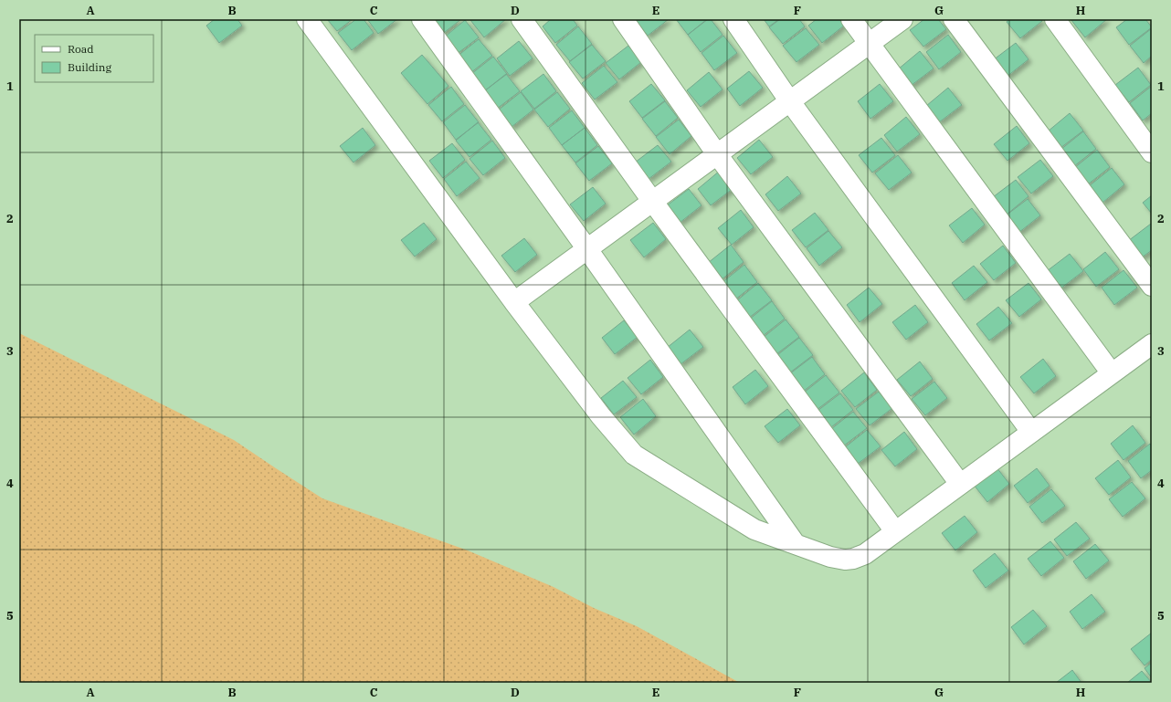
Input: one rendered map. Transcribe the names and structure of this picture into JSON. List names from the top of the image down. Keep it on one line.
{"legend":["Road","Building"],"grid":{"columns":["A","B","C","D","E","F","G","H"],"rows":["1","2","3","4","5"]}}
